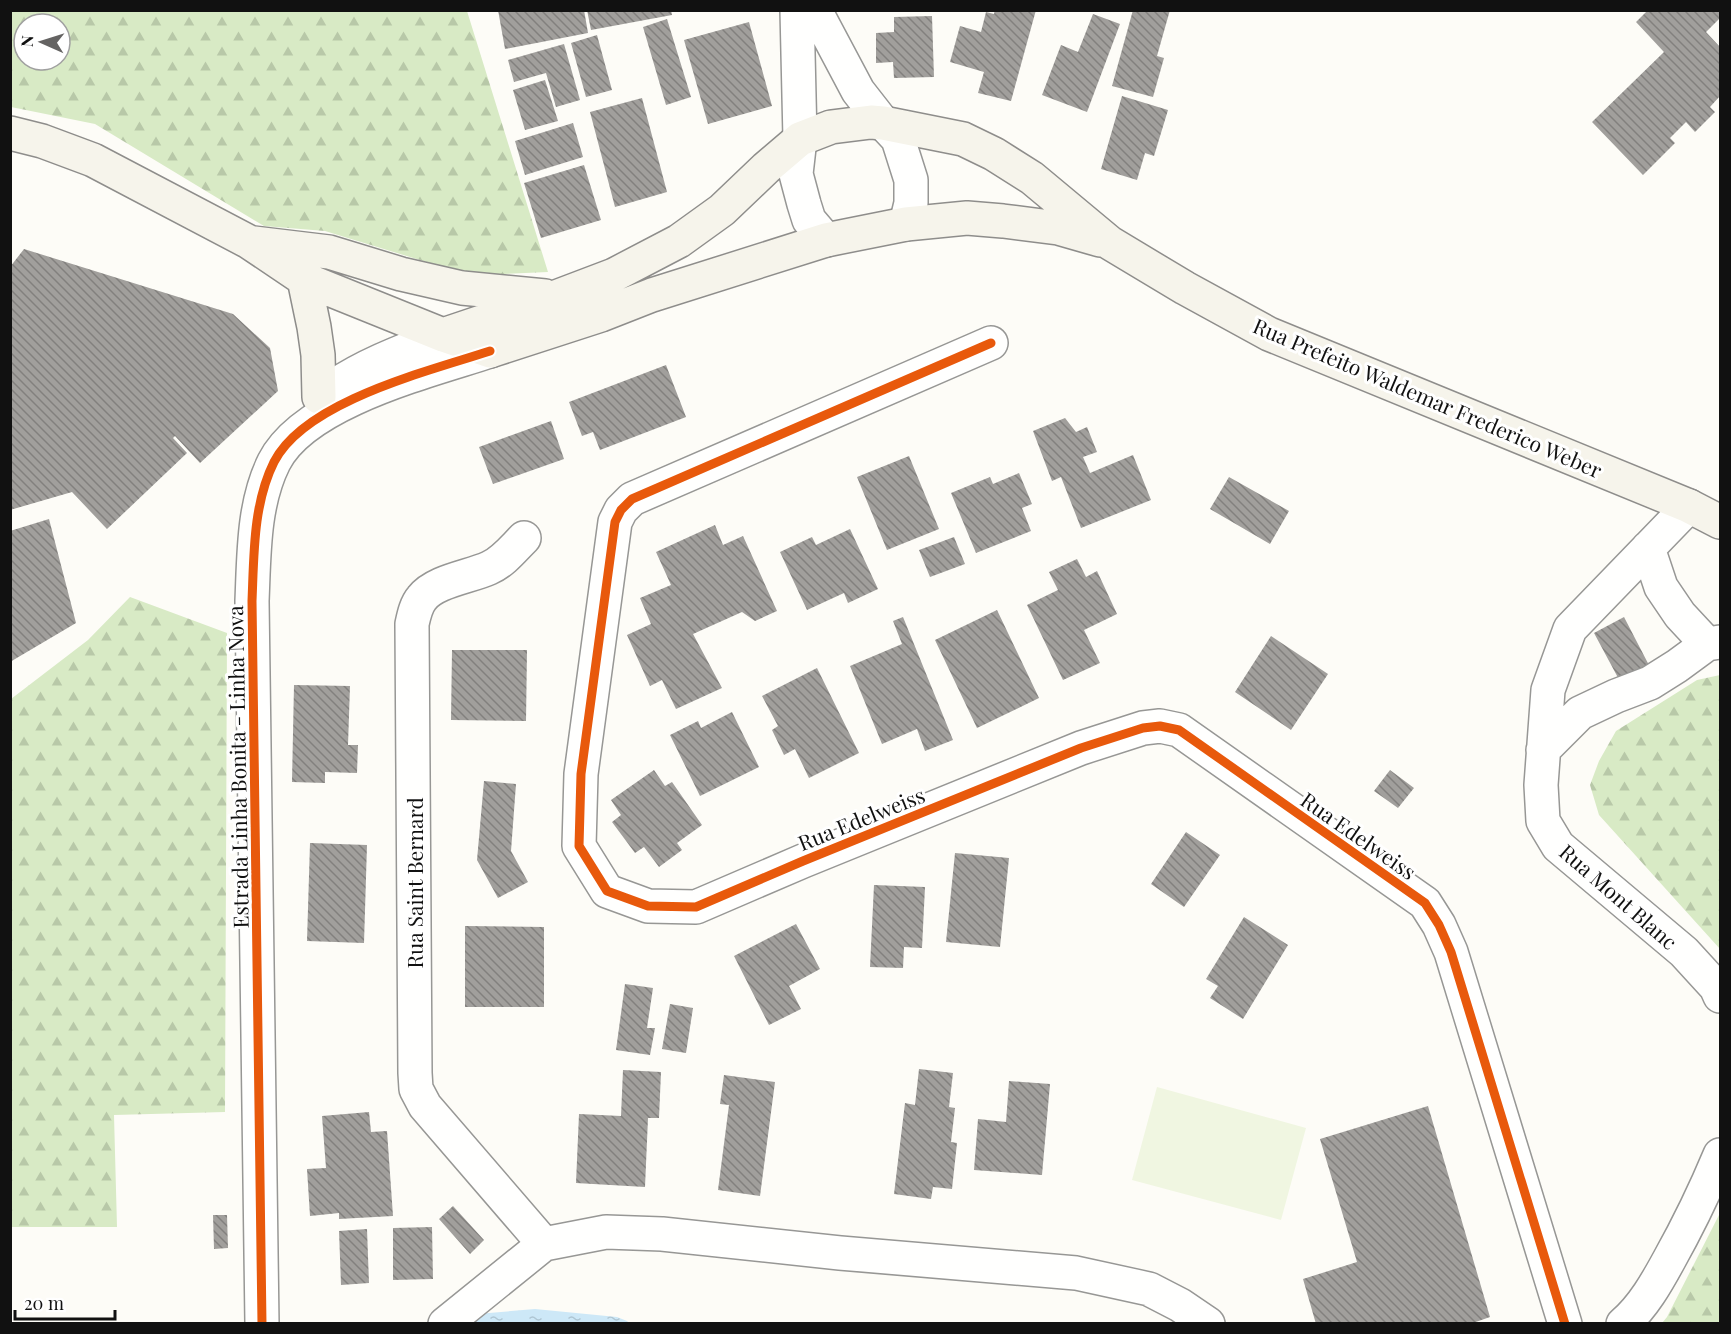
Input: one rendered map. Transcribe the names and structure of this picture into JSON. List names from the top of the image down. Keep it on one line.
{"streets":{"main road":["Rua Prefeito Waldemar Frederico Weber"],"street":["Estrada Linha Bonita - Linha Nova","Rua Edelweiss","Rua Saint Bernard","Rua Mont Blanc"]},"crossings":[["Rua Prefeito Waldemar Frederico Weber","Rua Mont Blanc"]],"scale_bar":"20 m","north":"left"}
